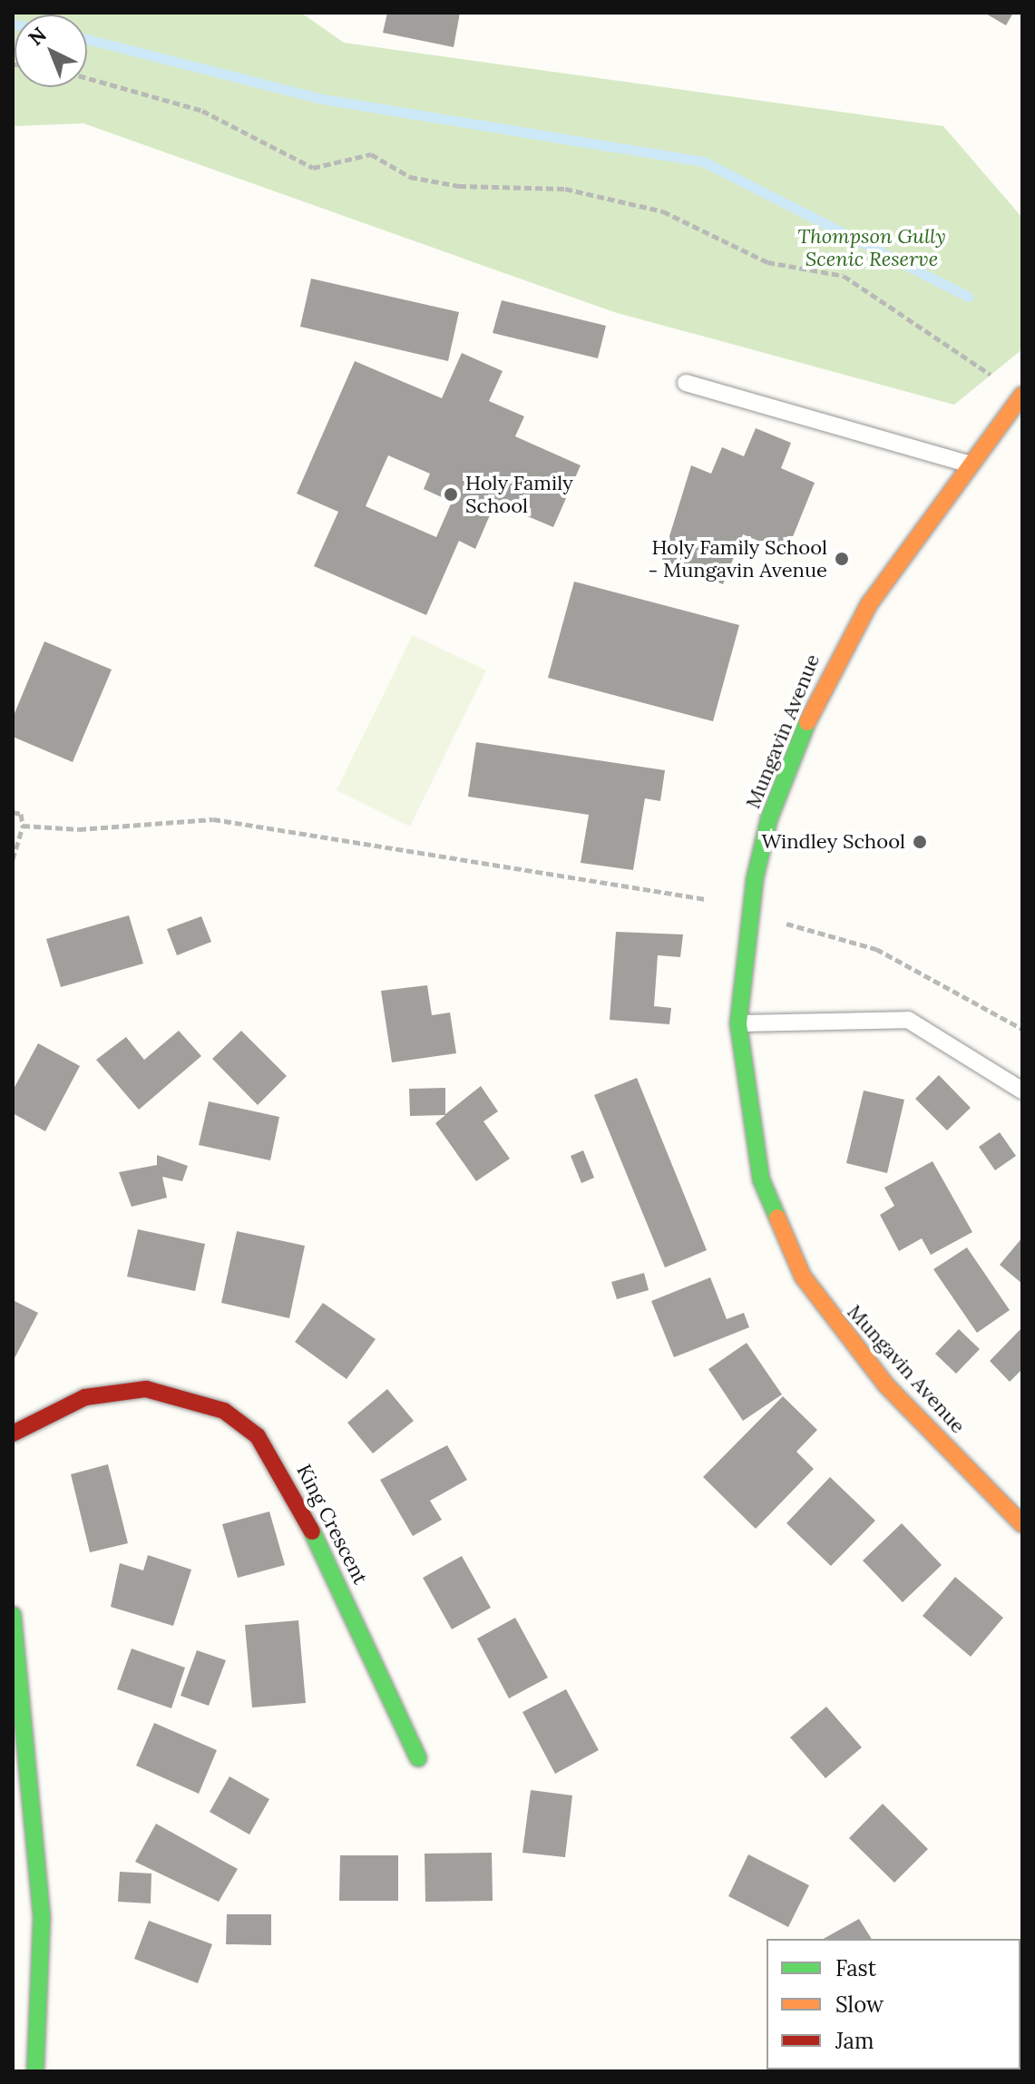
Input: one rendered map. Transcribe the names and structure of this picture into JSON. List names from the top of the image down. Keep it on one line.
{"streets":{"main road":["Mungavin Avenue","King Crescent"]},"parks":["Thompson Gully Scenic Reserve"],"places":["Holy Family School","Holy Family School - Mungavin Avenue","Windley School"],"legend":["Fast","Slow","Jam"],"north":"top left"}
